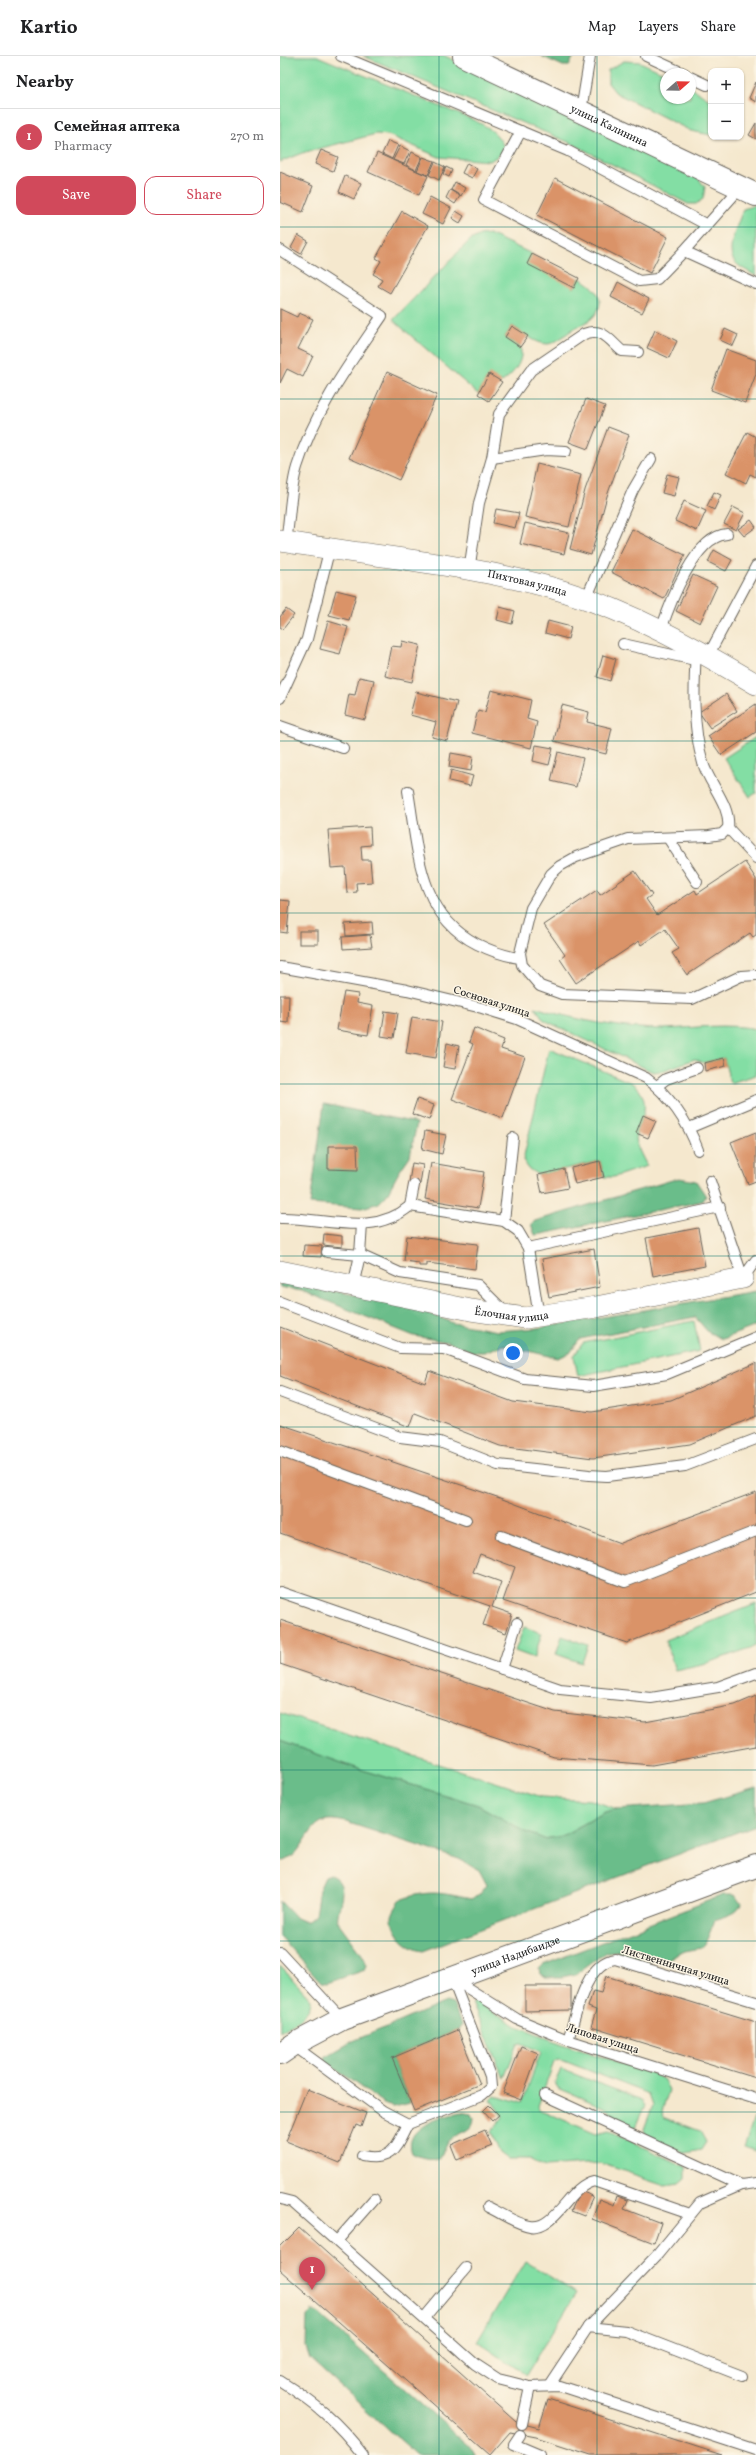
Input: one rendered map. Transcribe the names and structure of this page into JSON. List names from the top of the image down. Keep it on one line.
{"streets":{"main road":["улица Калинина","улица Надибаидзе"],"street":["Пихтовая улица","Ёлочная улица"],"lane":["Сосновая улица","Лиственничная улица","Липовая улица"]},"crossings":[["улица Надибаидзе","Липовая улица"],["Лиственничная улица","Липовая улица"]],"north":"right","page":{"header":"Kartio","nav":["Map","Layers","Share"],"heading":"Nearby","map_buttons":["+","−"],"list":[{"mark":"1","name":"Семейная аптека","note":"Pharmacy","value":"270 m"}],"buttons":["Save","Share"],"pins":"1"}}
